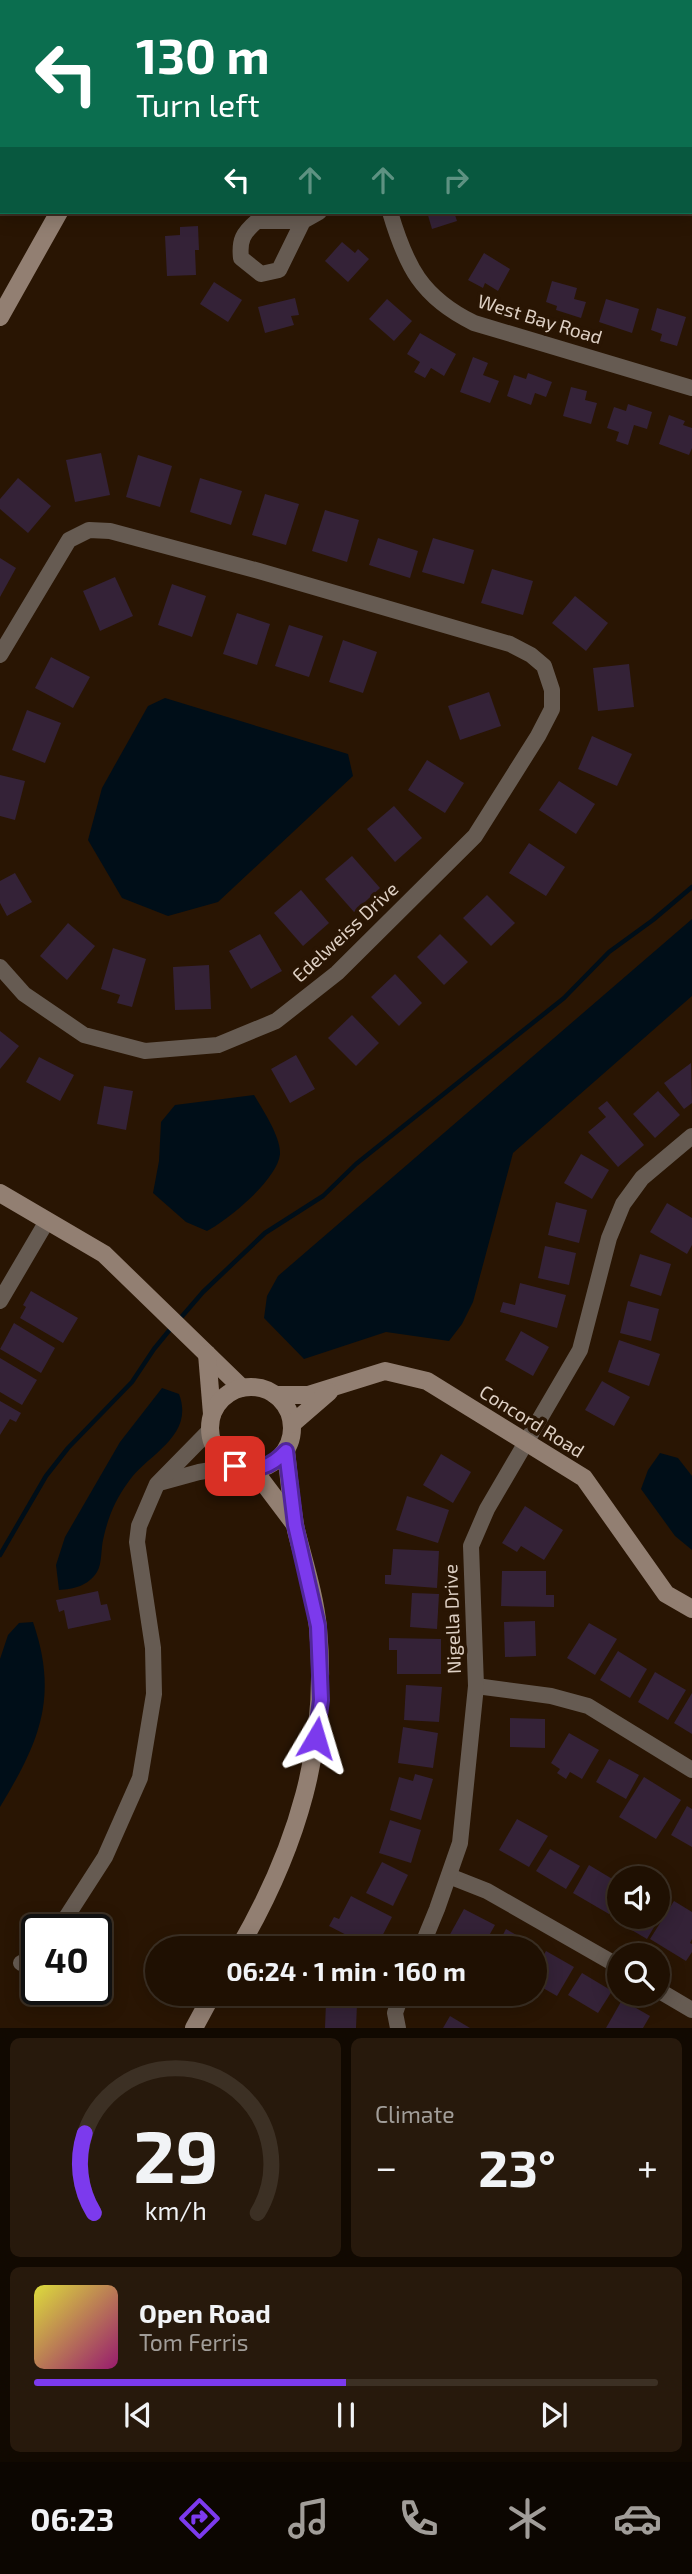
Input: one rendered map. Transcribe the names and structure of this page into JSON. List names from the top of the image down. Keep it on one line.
{"streets":{"street":["West Bay Road","Edelweiss Drive","Concord Road","Nigella Drive"]},"crossings":[["Concord Road","Nigella Drive"]],"page":{"turn":["130 m","Turn left"],"limit":"40","trip":"06:24 · 1 min · 160 m","tile":"Climate","heat":["−","23°","+"],"song":["Open Road","Tom Ferris"],"tabs":"06:23","gauge":["29","km/h"]}}
